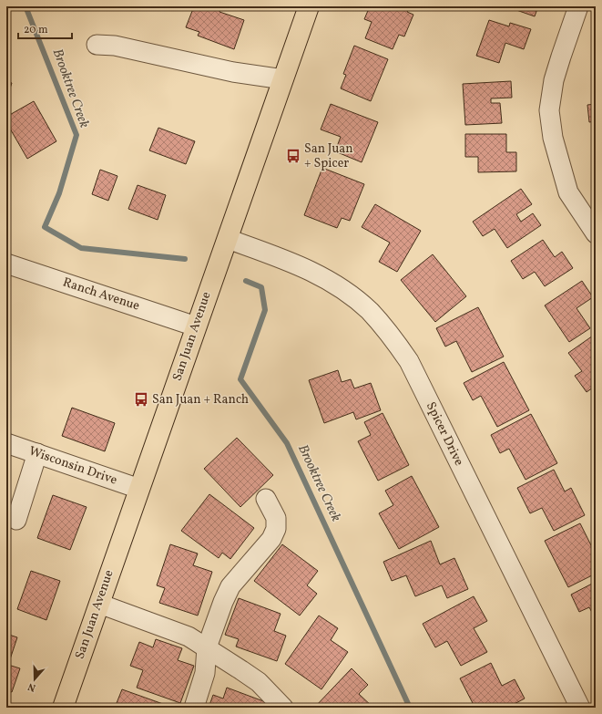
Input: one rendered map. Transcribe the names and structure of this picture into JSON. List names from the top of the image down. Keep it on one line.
{"streets":{"main road":["San Juan Avenue"],"street":["Ranch Avenue","Spicer Drive","Wisconsin Drive"]},"crossings":[["Ranch Avenue","San Juan Avenue"],["San Juan Avenue","Spicer Drive"],["San Juan Avenue","Wisconsin Drive"]],"water":["Brooktree Creek"],"places":{"bus stop":["San Juan + Spicer","San Juan + Ranch"]},"scale_bar":"20 m","north":"bottom"}
